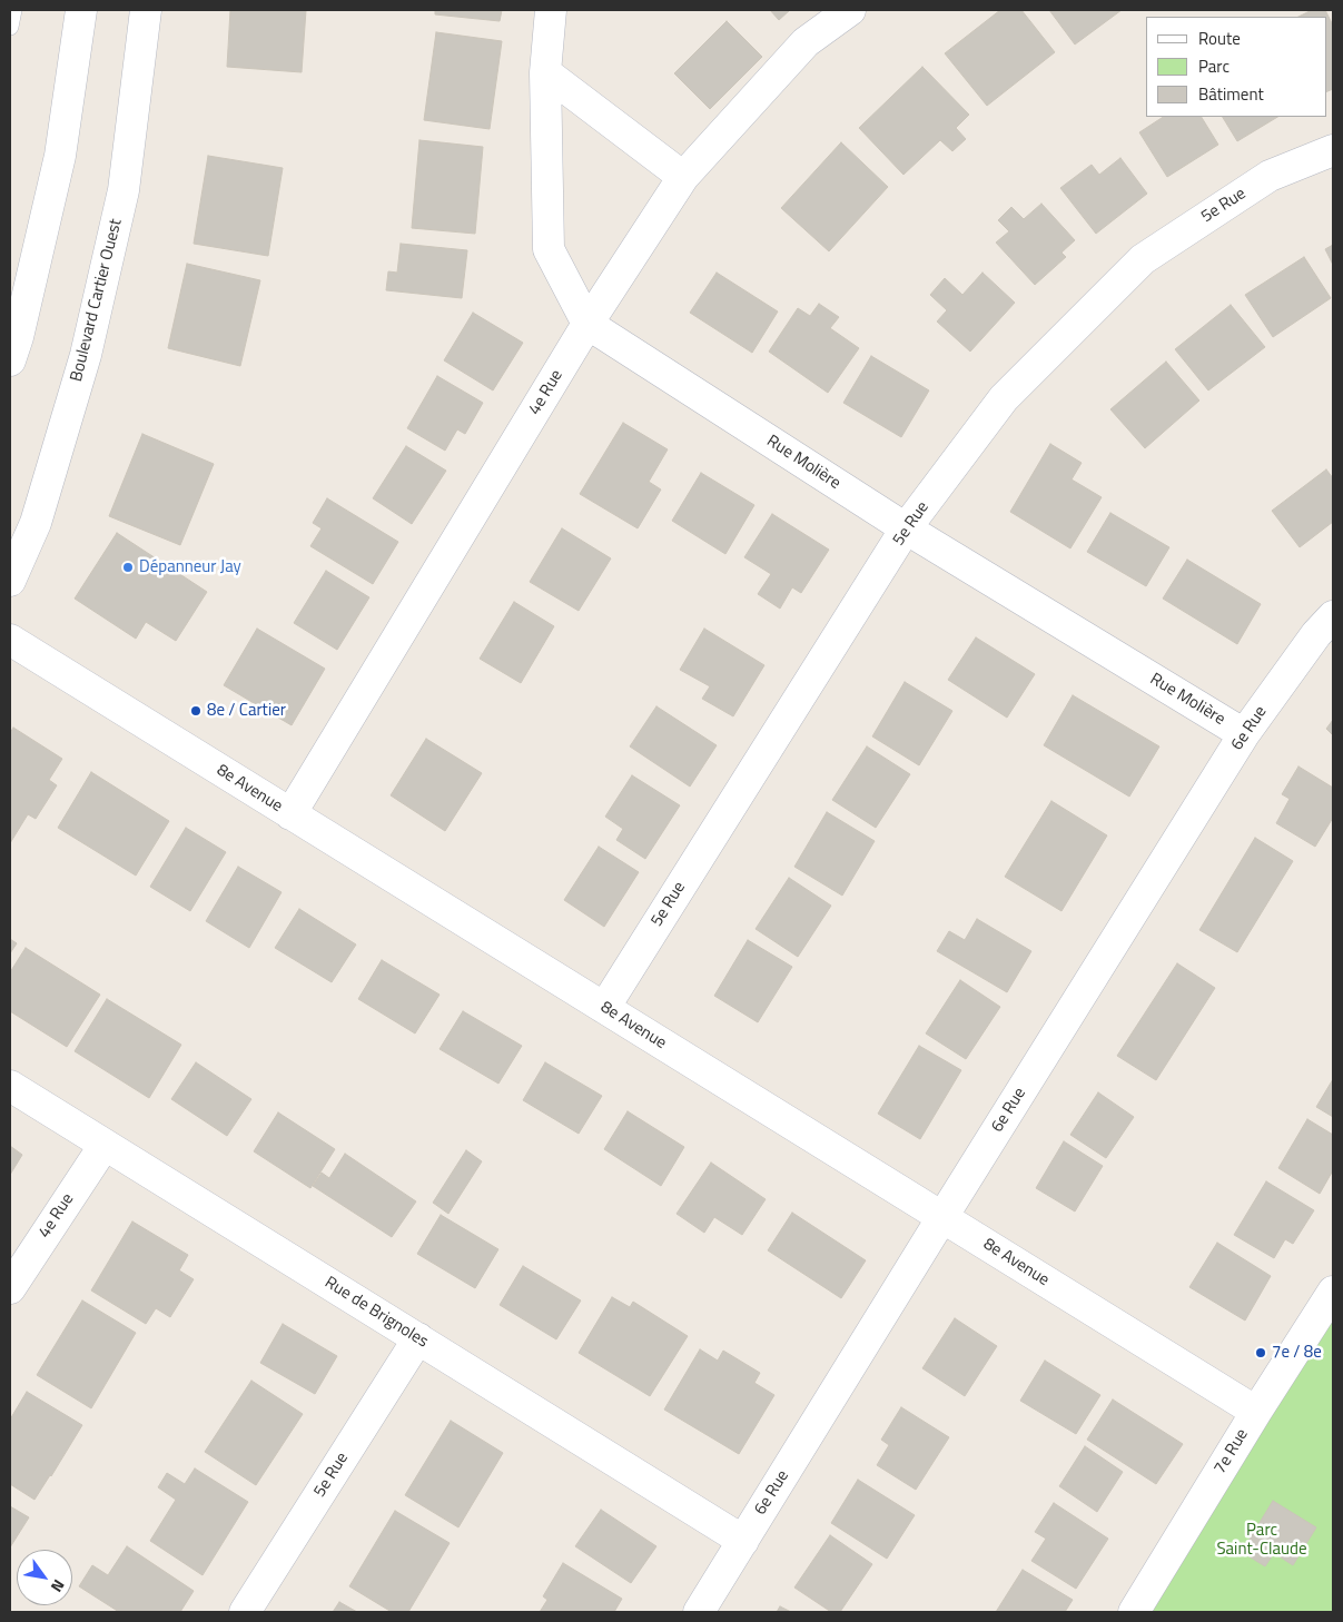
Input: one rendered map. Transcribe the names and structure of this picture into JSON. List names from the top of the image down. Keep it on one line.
{"streets":{"street":["5e Rue","Boulevard Cartier Ouest","4e Rue","Rue Molière","6e Rue","8e Avenue","Rue de Brignoles","7e Rue"]},"crossings":[["5e Rue","Rue Molière"],["5e Rue","8e Avenue"],["5e Rue","Rue de Brignoles"],["4e Rue","Rue Molière"],["4e Rue","8e Avenue"],["4e Rue","Rue de Brignoles"],["Rue Molière","6e Rue"],["6e Rue","8e Avenue"],["6e Rue","Rue de Brignoles"],["8e Avenue","7e Rue"]],"parks":["Parc Saint-Claude"],"places":["Dépanneur Jay","8e / Cartier","7e / 8e"],"legend":["Route","Parc","Bâtiment"],"north":"bottom right"}
